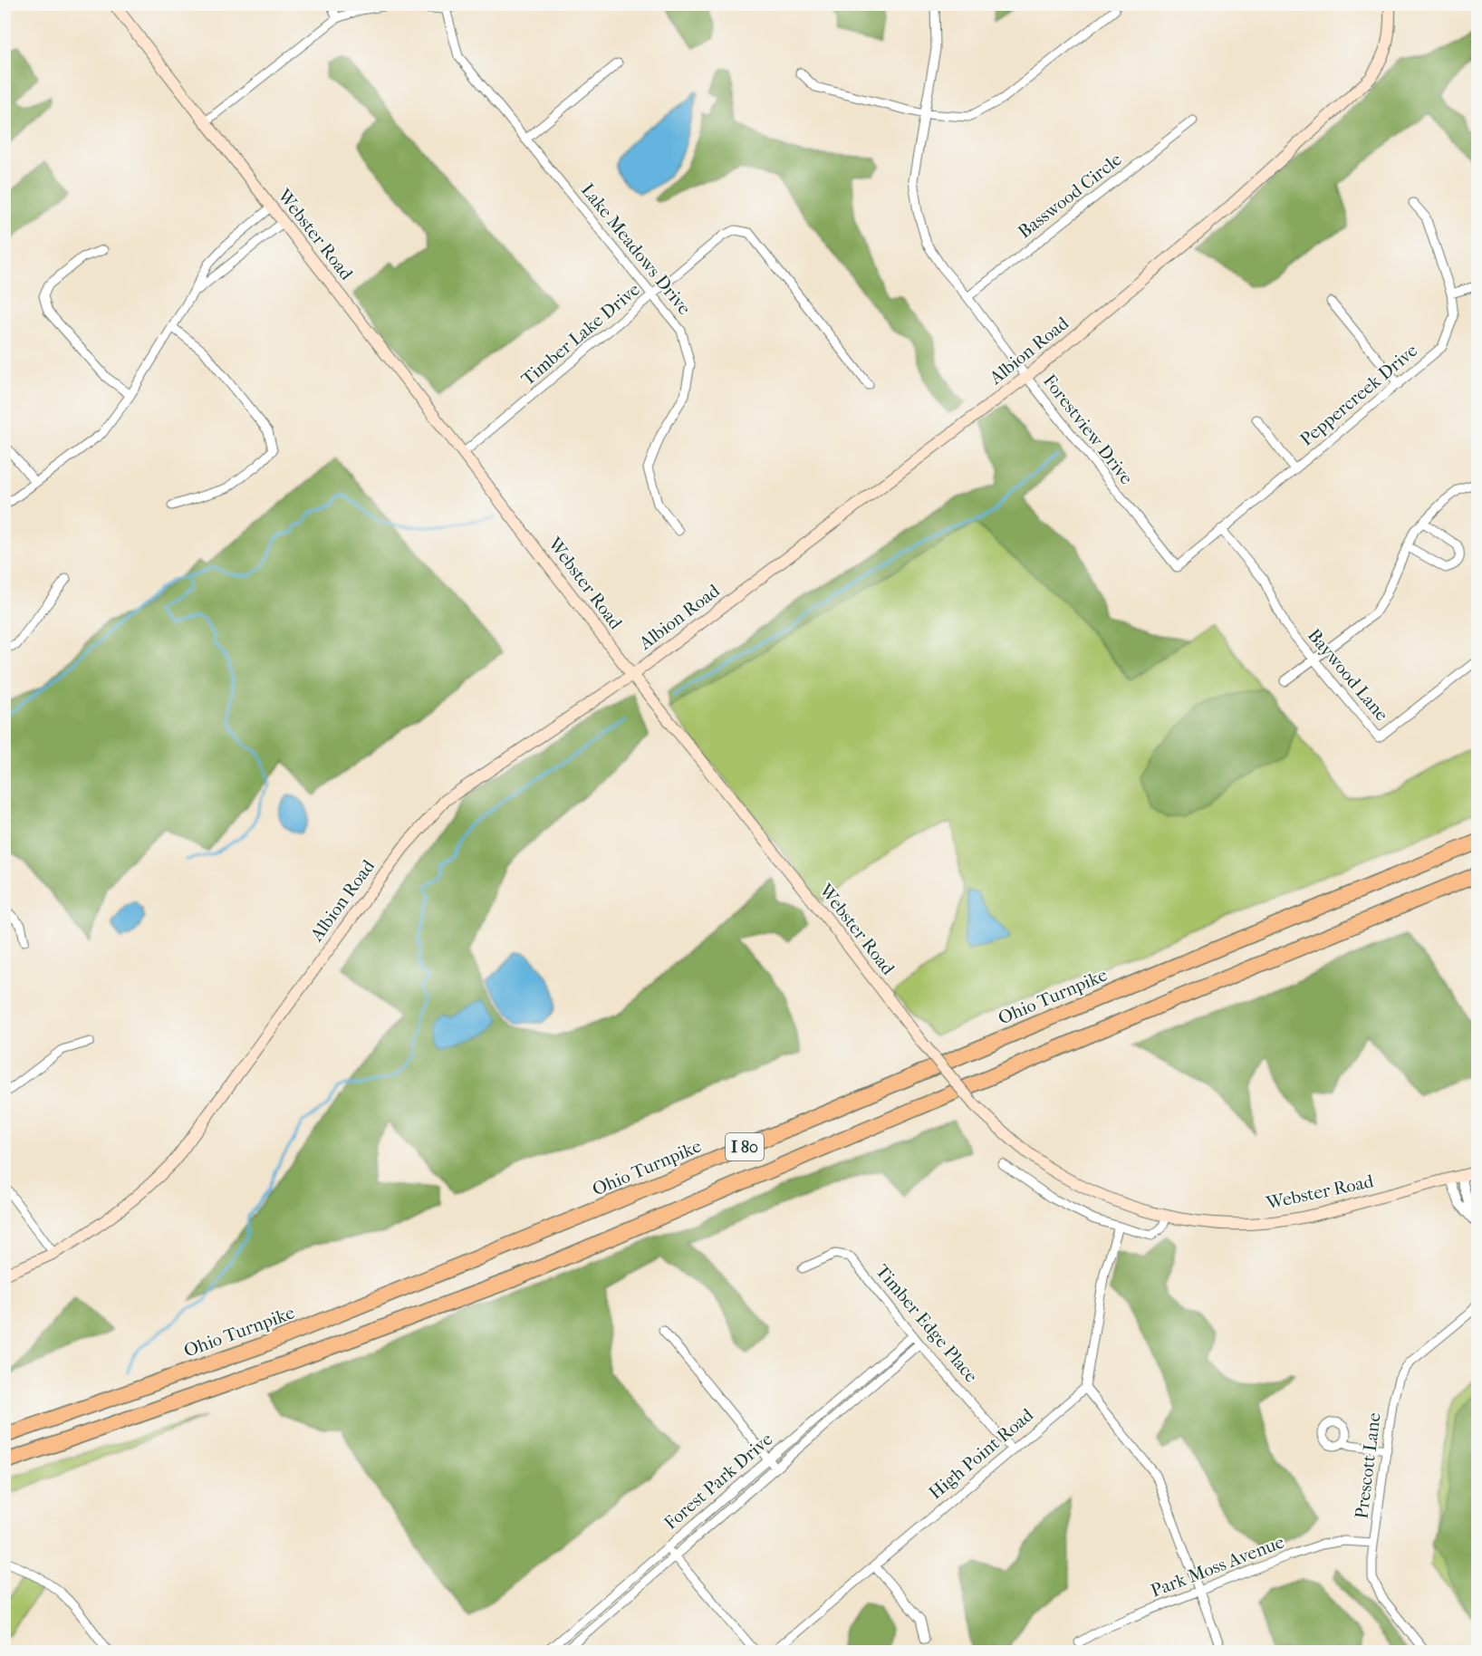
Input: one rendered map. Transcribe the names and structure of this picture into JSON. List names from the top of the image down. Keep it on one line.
{"streets":{"highway":["Ohio Turnpike","I 80"],"street":["Basswood Circle","Webster Road","Lake Meadows Drive","Timber Lake Drive","Albion Road","Peppercreek Drive","Forestview Drive","Baywood Lane","Timber Edge Place","High Point Road","Prescott Lane","Forest Park Drive","Park Moss Avenue"]},"crossings":[["Basswood Circle","Forestview Drive"],["Webster Road","Timber Lake Drive"],["Webster Road","Albion Road"],["Lake Meadows Drive","Timber Lake Drive"],["Albion Road","Forestview Drive"],["Peppercreek Drive","Forestview Drive"],["Peppercreek Drive","Baywood Lane"],["Timber Edge Place","High Point Road"],["Timber Edge Place","Forest Park Drive"],["Prescott Lane","Park Moss Avenue"]]}
